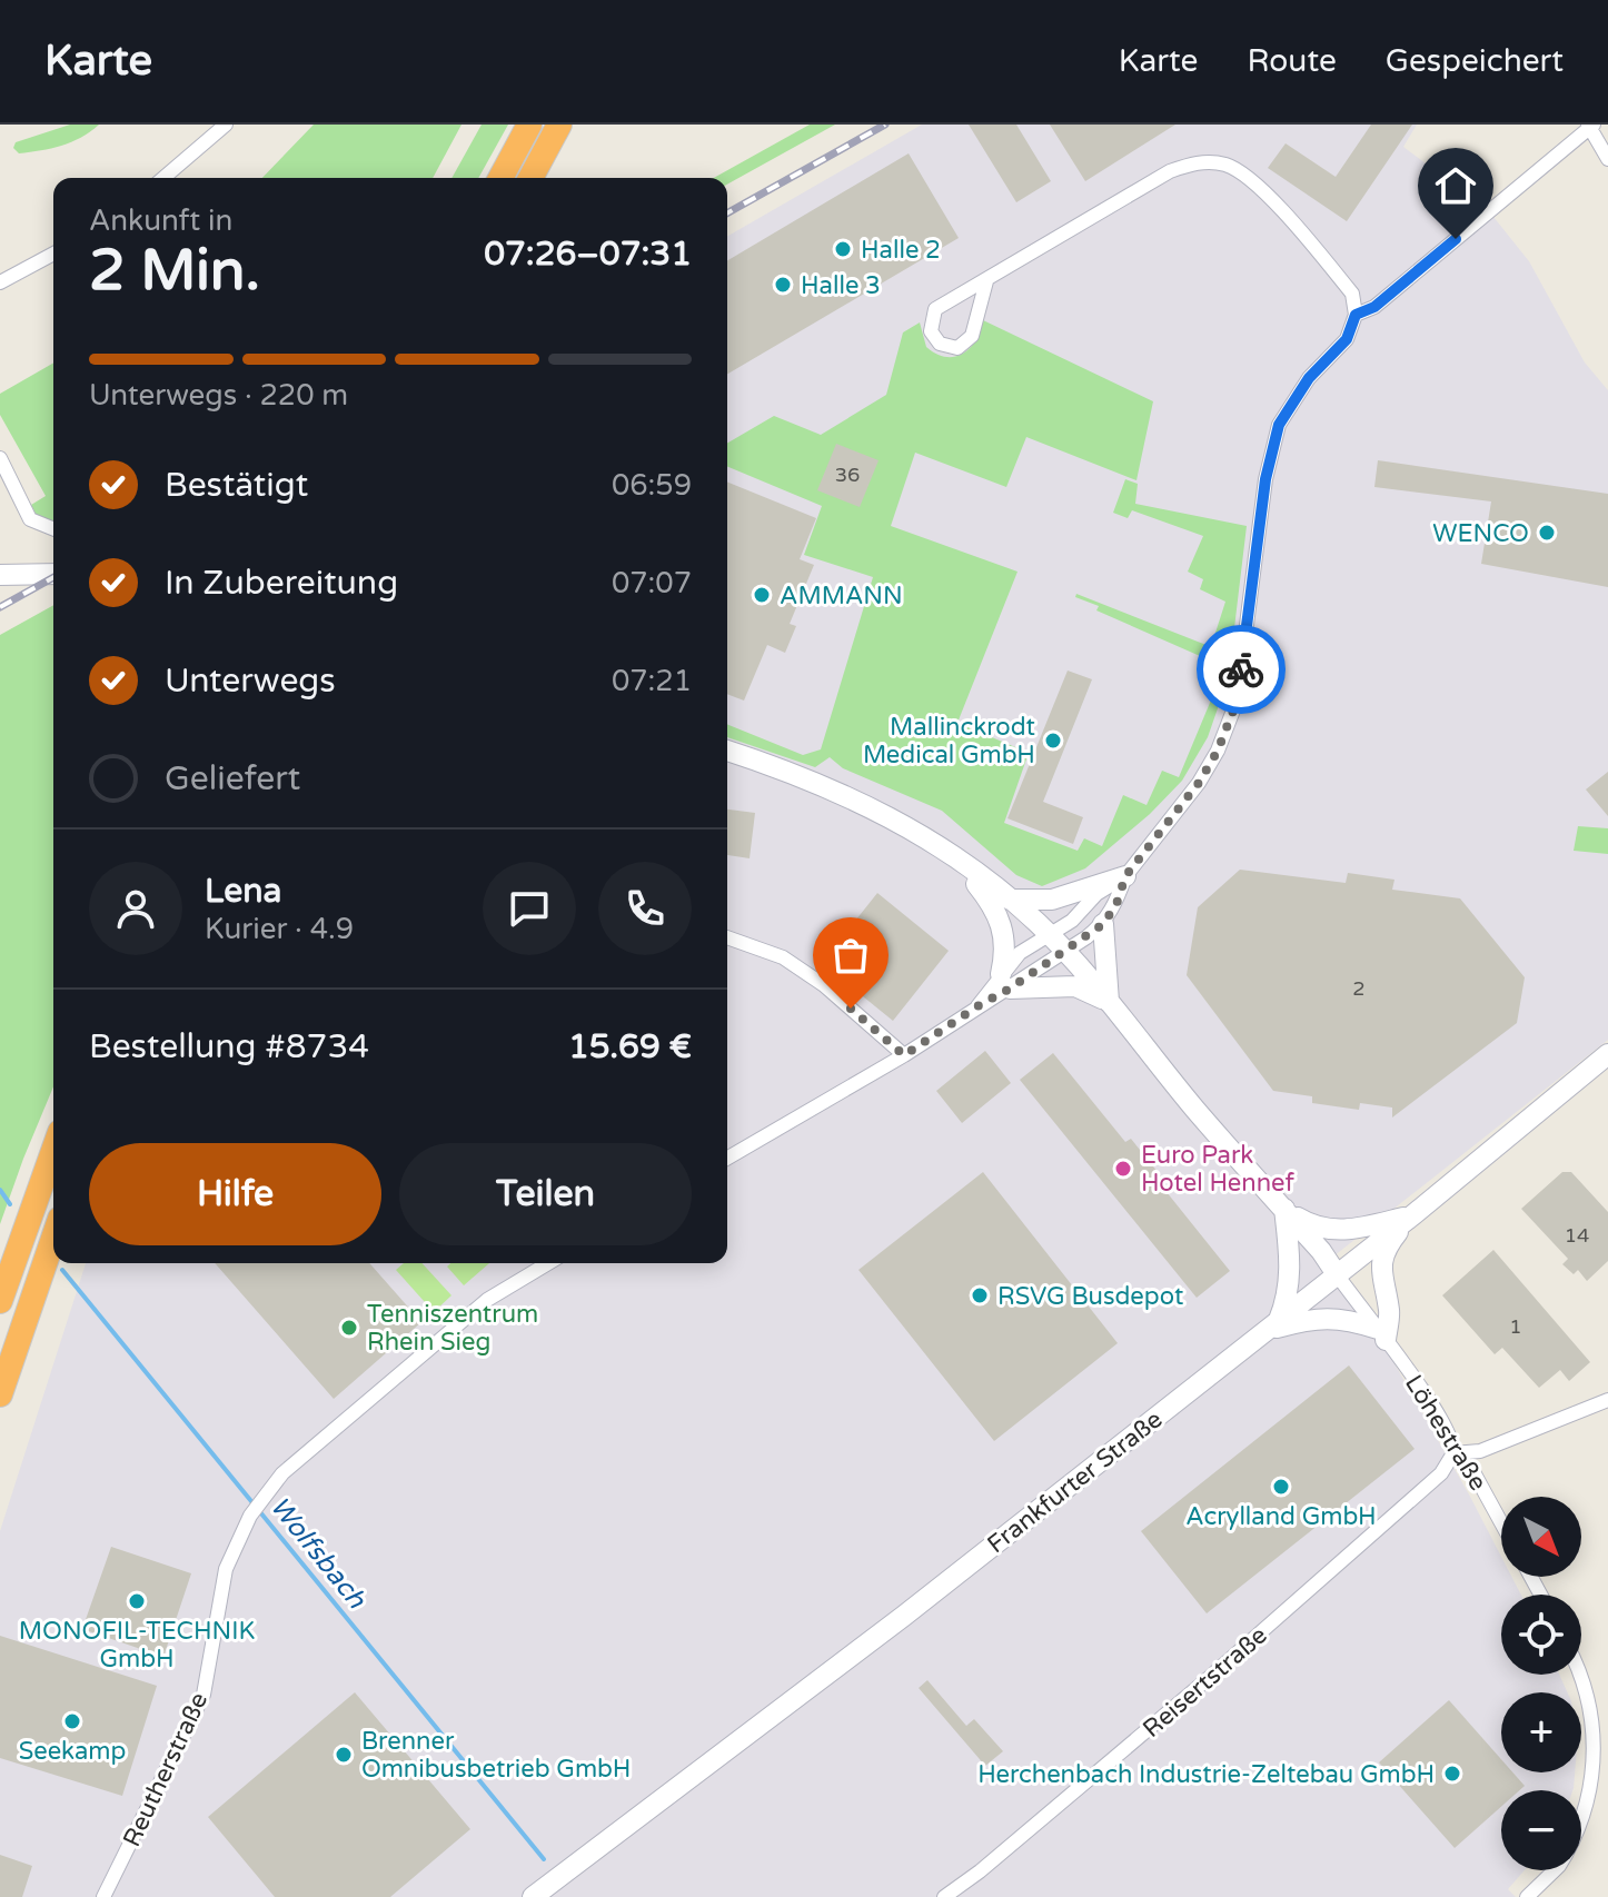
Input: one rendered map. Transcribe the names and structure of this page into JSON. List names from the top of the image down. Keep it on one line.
{"streets":{"main road":["Frankfurter Straße"],"street":["Löhestraße","Reisertstraße","Reutherstraße"]},"crossings":[["Löhestraße","Frankfurter Straße"],["Löhestraße","Reisertstraße"]],"water":["Wolfsbach"],"places":["Halle 2","Halle 3","WENCO","AMMANN","Mallinckrodt Medical GmbH","Euro Park Hotel Hennef","RSVG Busdepot","Tenniszentrum Rhein Sieg","Acrylland GmbH","MONOFIL-TECHNIK GmbH","Seekamp","Brenner Omnibusbetrieb GmbH","Herchenbach Industrie-Zeltebau GmbH"],"house_numbers":["36","2","14","1"],"north":"bottom right","page":{"header":"Karte","nav":["Karte","Route","Gespeichert"],"heading":["2 Min.","Ankunft in","07:26–07:31"],"panel":["Lena","Kurier · 4.9","Bestellung #8734","15.69 €"],"bar":"Unterwegs · 220 m","list":[["Bestätigt","06:59"],["In Zubereitung","07:07"],["Unterwegs","07:21"],"Geliefert"],"buttons":["Hilfe","Teilen"],"map_buttons":["+","−"]}}
